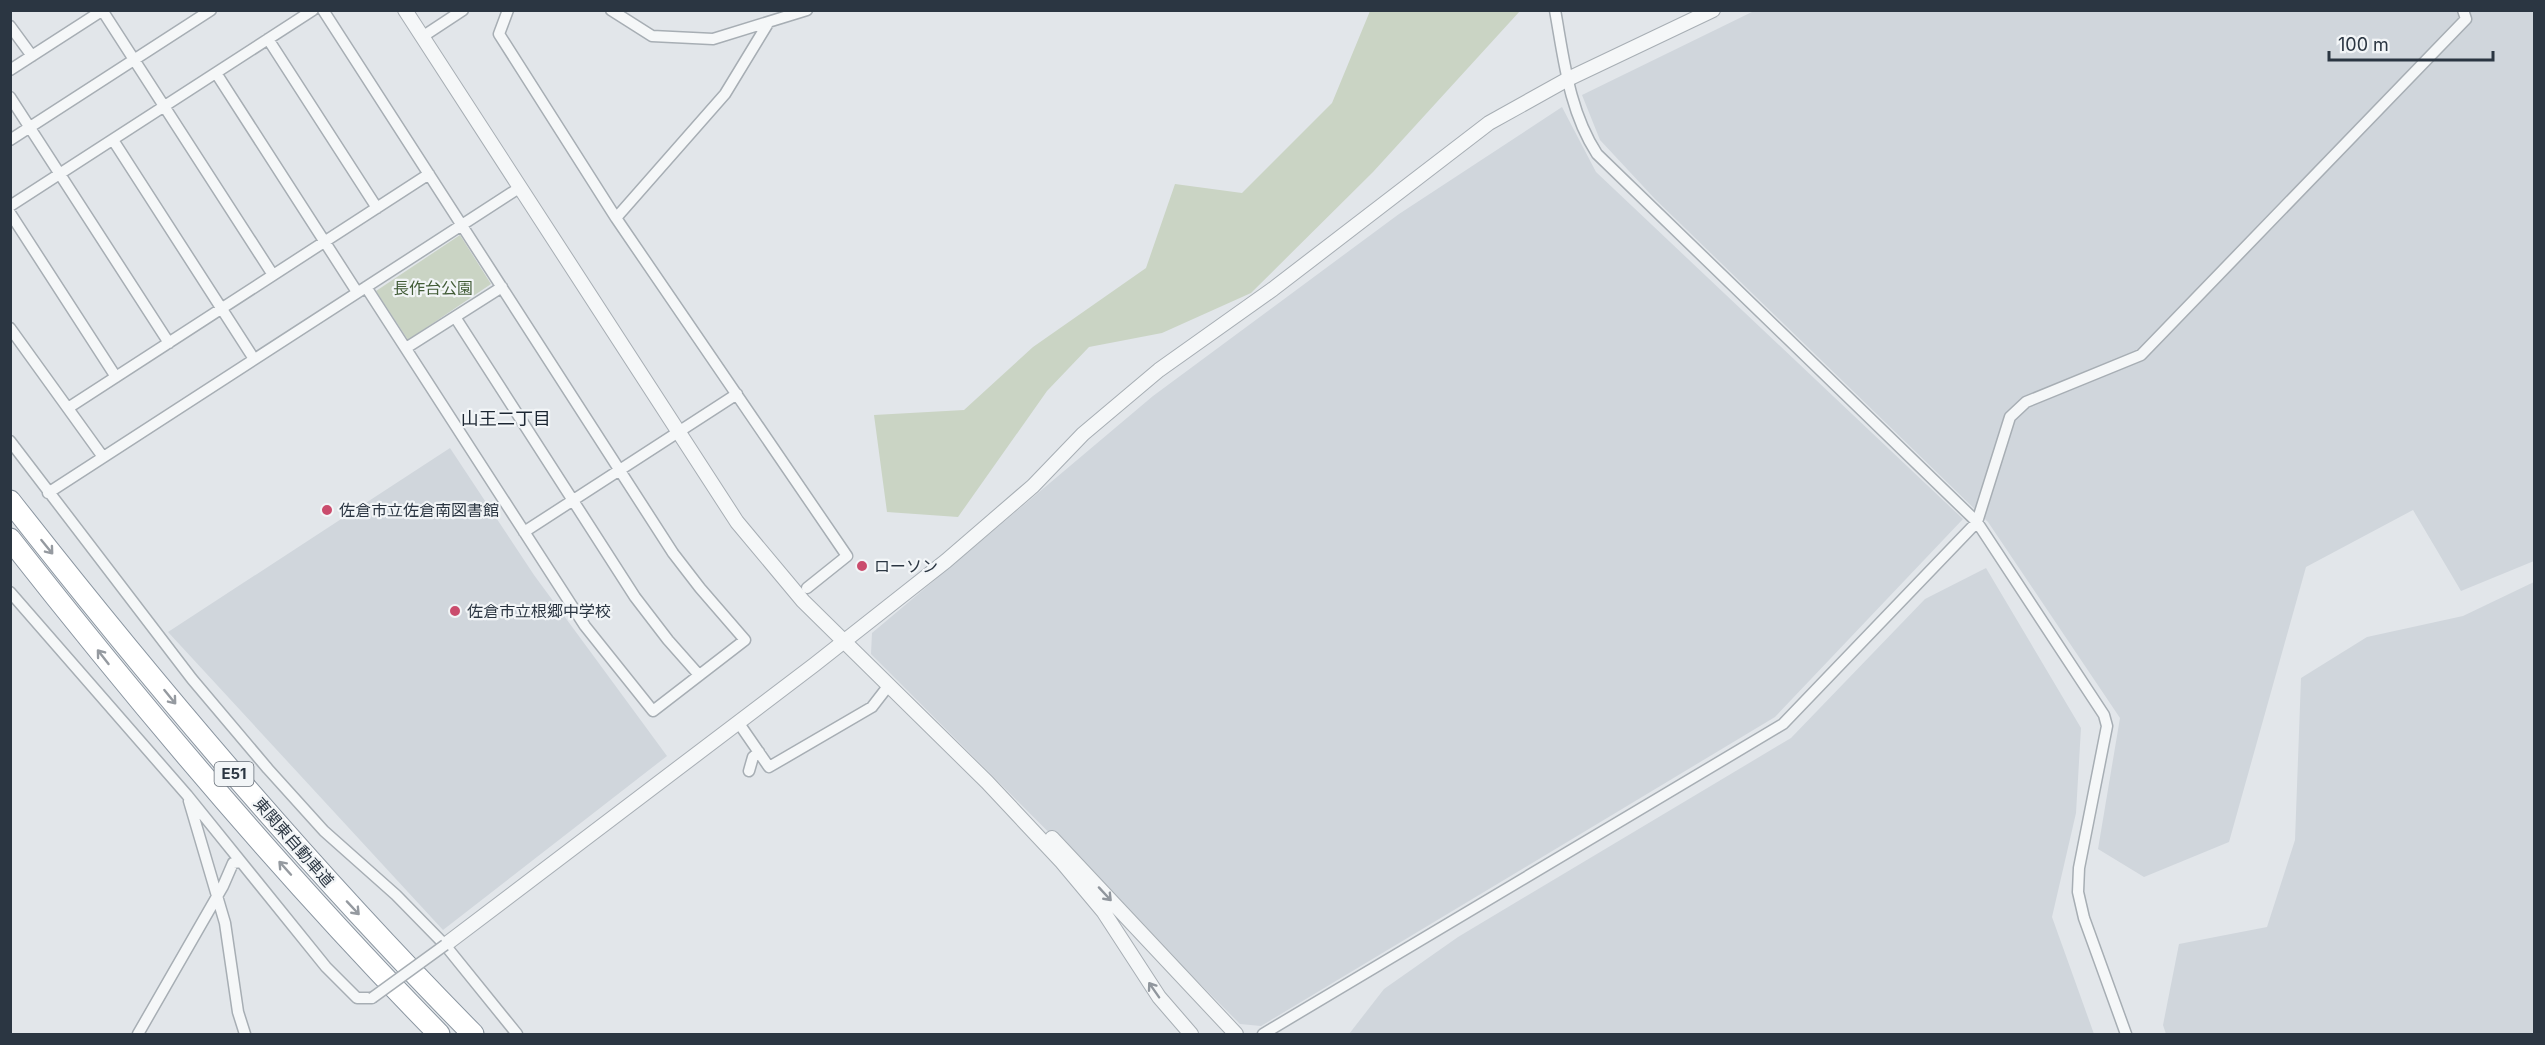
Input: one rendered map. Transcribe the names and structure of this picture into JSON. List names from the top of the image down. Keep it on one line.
{"streets":{"highway":["E51","東関東自動車道"]},"districts":["山王二丁目"],"parks":["長作台公園"],"places":["佐倉市立佐倉南図書館","ローソン","佐倉市立根郷中学校"],"scale_bar":"100 m"}
